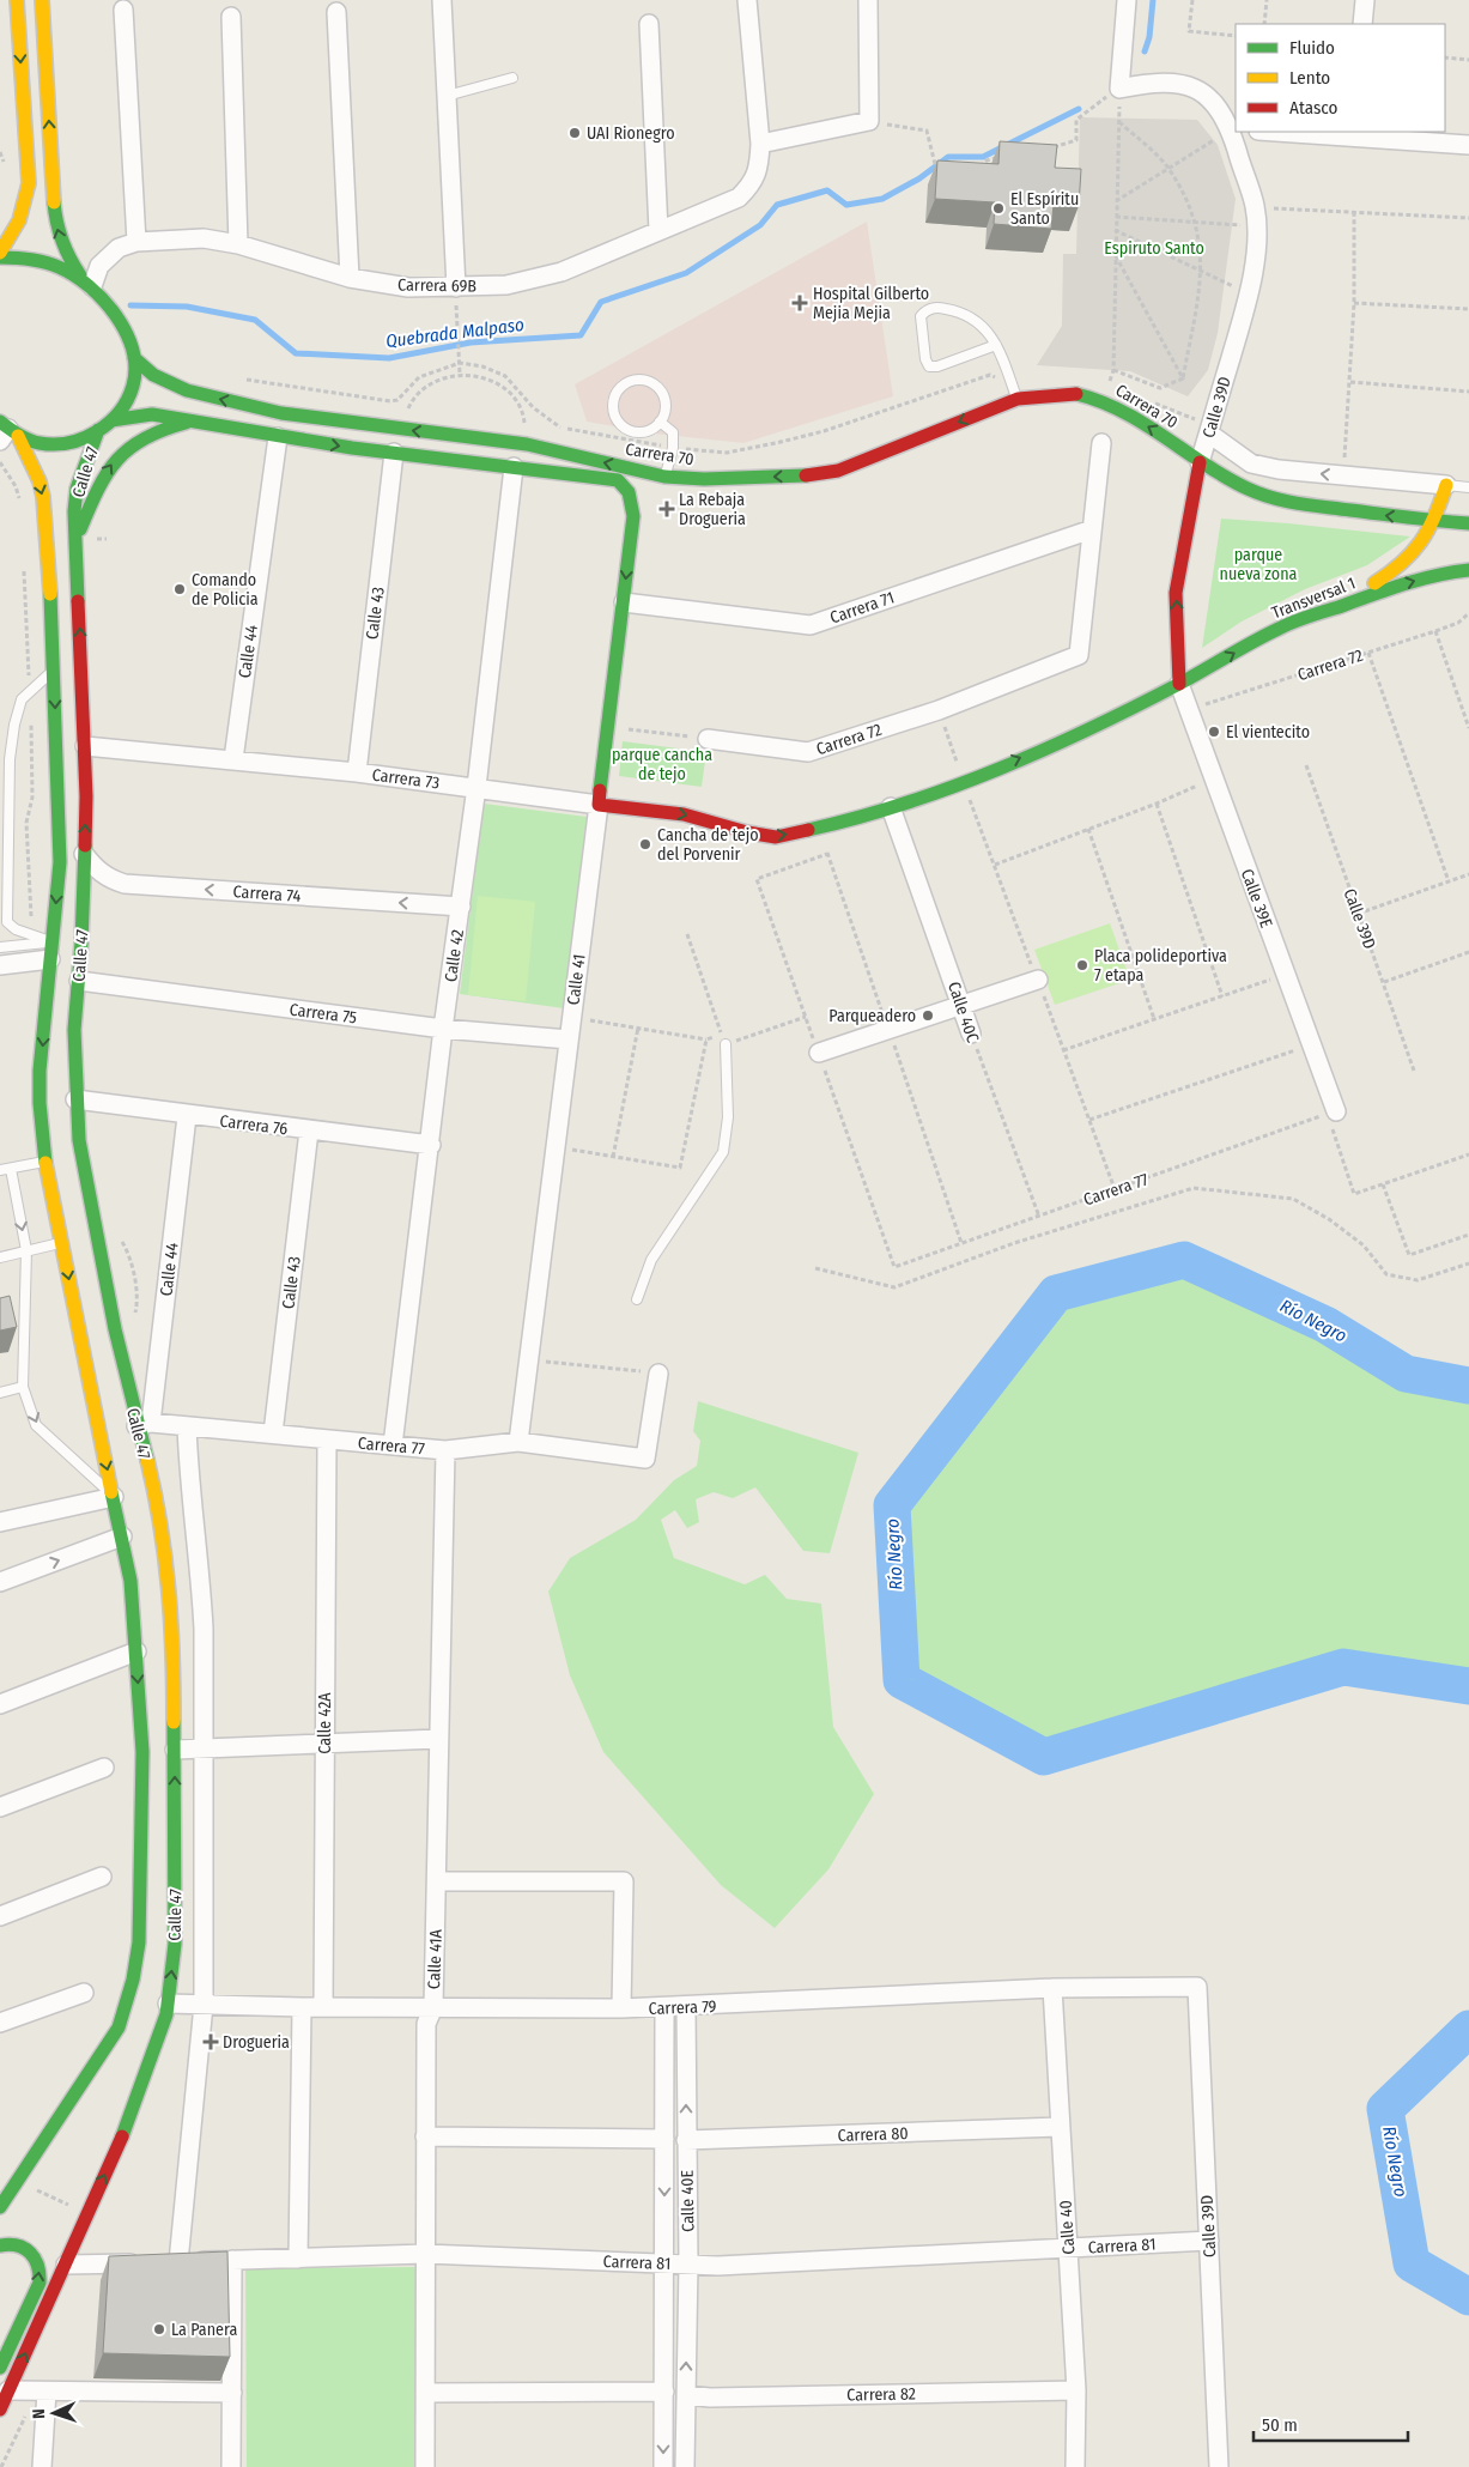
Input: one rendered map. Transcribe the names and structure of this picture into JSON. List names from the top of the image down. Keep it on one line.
{"streets":{"main road":["Carrera 70","Calle 39D","Calle 47","Transversal 1","Carrera 73","Calle 41"],"street":["Carrera 69B","Carrera 71","Calle 43","Calle 44","Carrera 72","Carrera 74","Calle 39E","Calle 42","Calle 40C","Carrera 75","Carrera 76","Carrera 77","Calle 42A","Calle 41A","Carrera 79","Carrera 80","Calle 40E","Calle 40","Carrera 81","Carrera 82"]},"crossings":[["Carrera 70","Calle 39D"],["Carrera 70","Calle 43"],["Carrera 70","Calle 44"],["Carrera 70","Calle 42"],["Carrera 70","Calle 41"],["Calle 39D","Transversal 1"],["Calle 39D","Calle 39E"],["Calle 39D","Carrera 79"],["Calle 39D","Carrera 81"],["Calle 47","Calle 44"],["Calle 47","Carrera 73"],["Calle 47","Carrera 74"],["Calle 47","Carrera 75"],["Calle 47","Carrera 76"],["Calle 47","Carrera 77"],["Calle 47","Carrera 79"],["Calle 47","Carrera 81"],["Transversal 1","Calle 39E"],["Carrera 71","Carrera 72"],["Carrera 71","Calle 41"],["Calle 43","Carrera 73"],["Calle 43","Carrera 76"],["Calle 43","Carrera 77"],["Calle 44","Carrera 73"],["Calle 44","Carrera 76"],["Calle 44","Carrera 77"],["Carrera 72","Calle 39E"],["Carrera 73","Calle 42"],["Carrera 73","Calle 41"],["Carrera 73","Calle 40C"],["Carrera 74","Calle 42"],["Calle 39E","Carrera 77"],["Calle 42","Carrera 75"],["Calle 42","Carrera 76"],["Calle 42","Carrera 77"],["Calle 41","Carrera 75"],["Calle 41","Carrera 77"],["Calle 40C","Carrera 77"],["Carrera 77","Calle 42A"],["Carrera 77","Calle 41A"],["Calle 42A","Carrera 79"],["Calle 41A","Carrera 79"],["Calle 41A","Carrera 81"],["Carrera 79","Calle 40E"],["Carrera 79","Calle 40"],["Carrera 80","Calle 40E"],["Carrera 80","Calle 40"],["Calle 40E","Carrera 81"],["Calle 40E","Carrera 82"],["Calle 40","Carrera 81"],["Calle 40","Carrera 82"]],"one_way":["Carrera 74"],"water":["Quebrada Malpaso","Río Negro"],"parks":["Espiruto Santo","parque nueva zona","parque cancha de tejo"],"places":{"other":["UAI Rionegro","El Espíritu Santo","Comando de Policia","El vientecito","Cancha de tejo del Porvenir","Placa polideportiva 7 etapa","Parqueadero","La Panera"],"health":["Hospital Gilberto Mejia Mejia","La Rebaja Drogueria","Drogueria"]},"legend":["Fluido","Lento","Atasco"],"scale_bar":"50 m","north":"left"}
